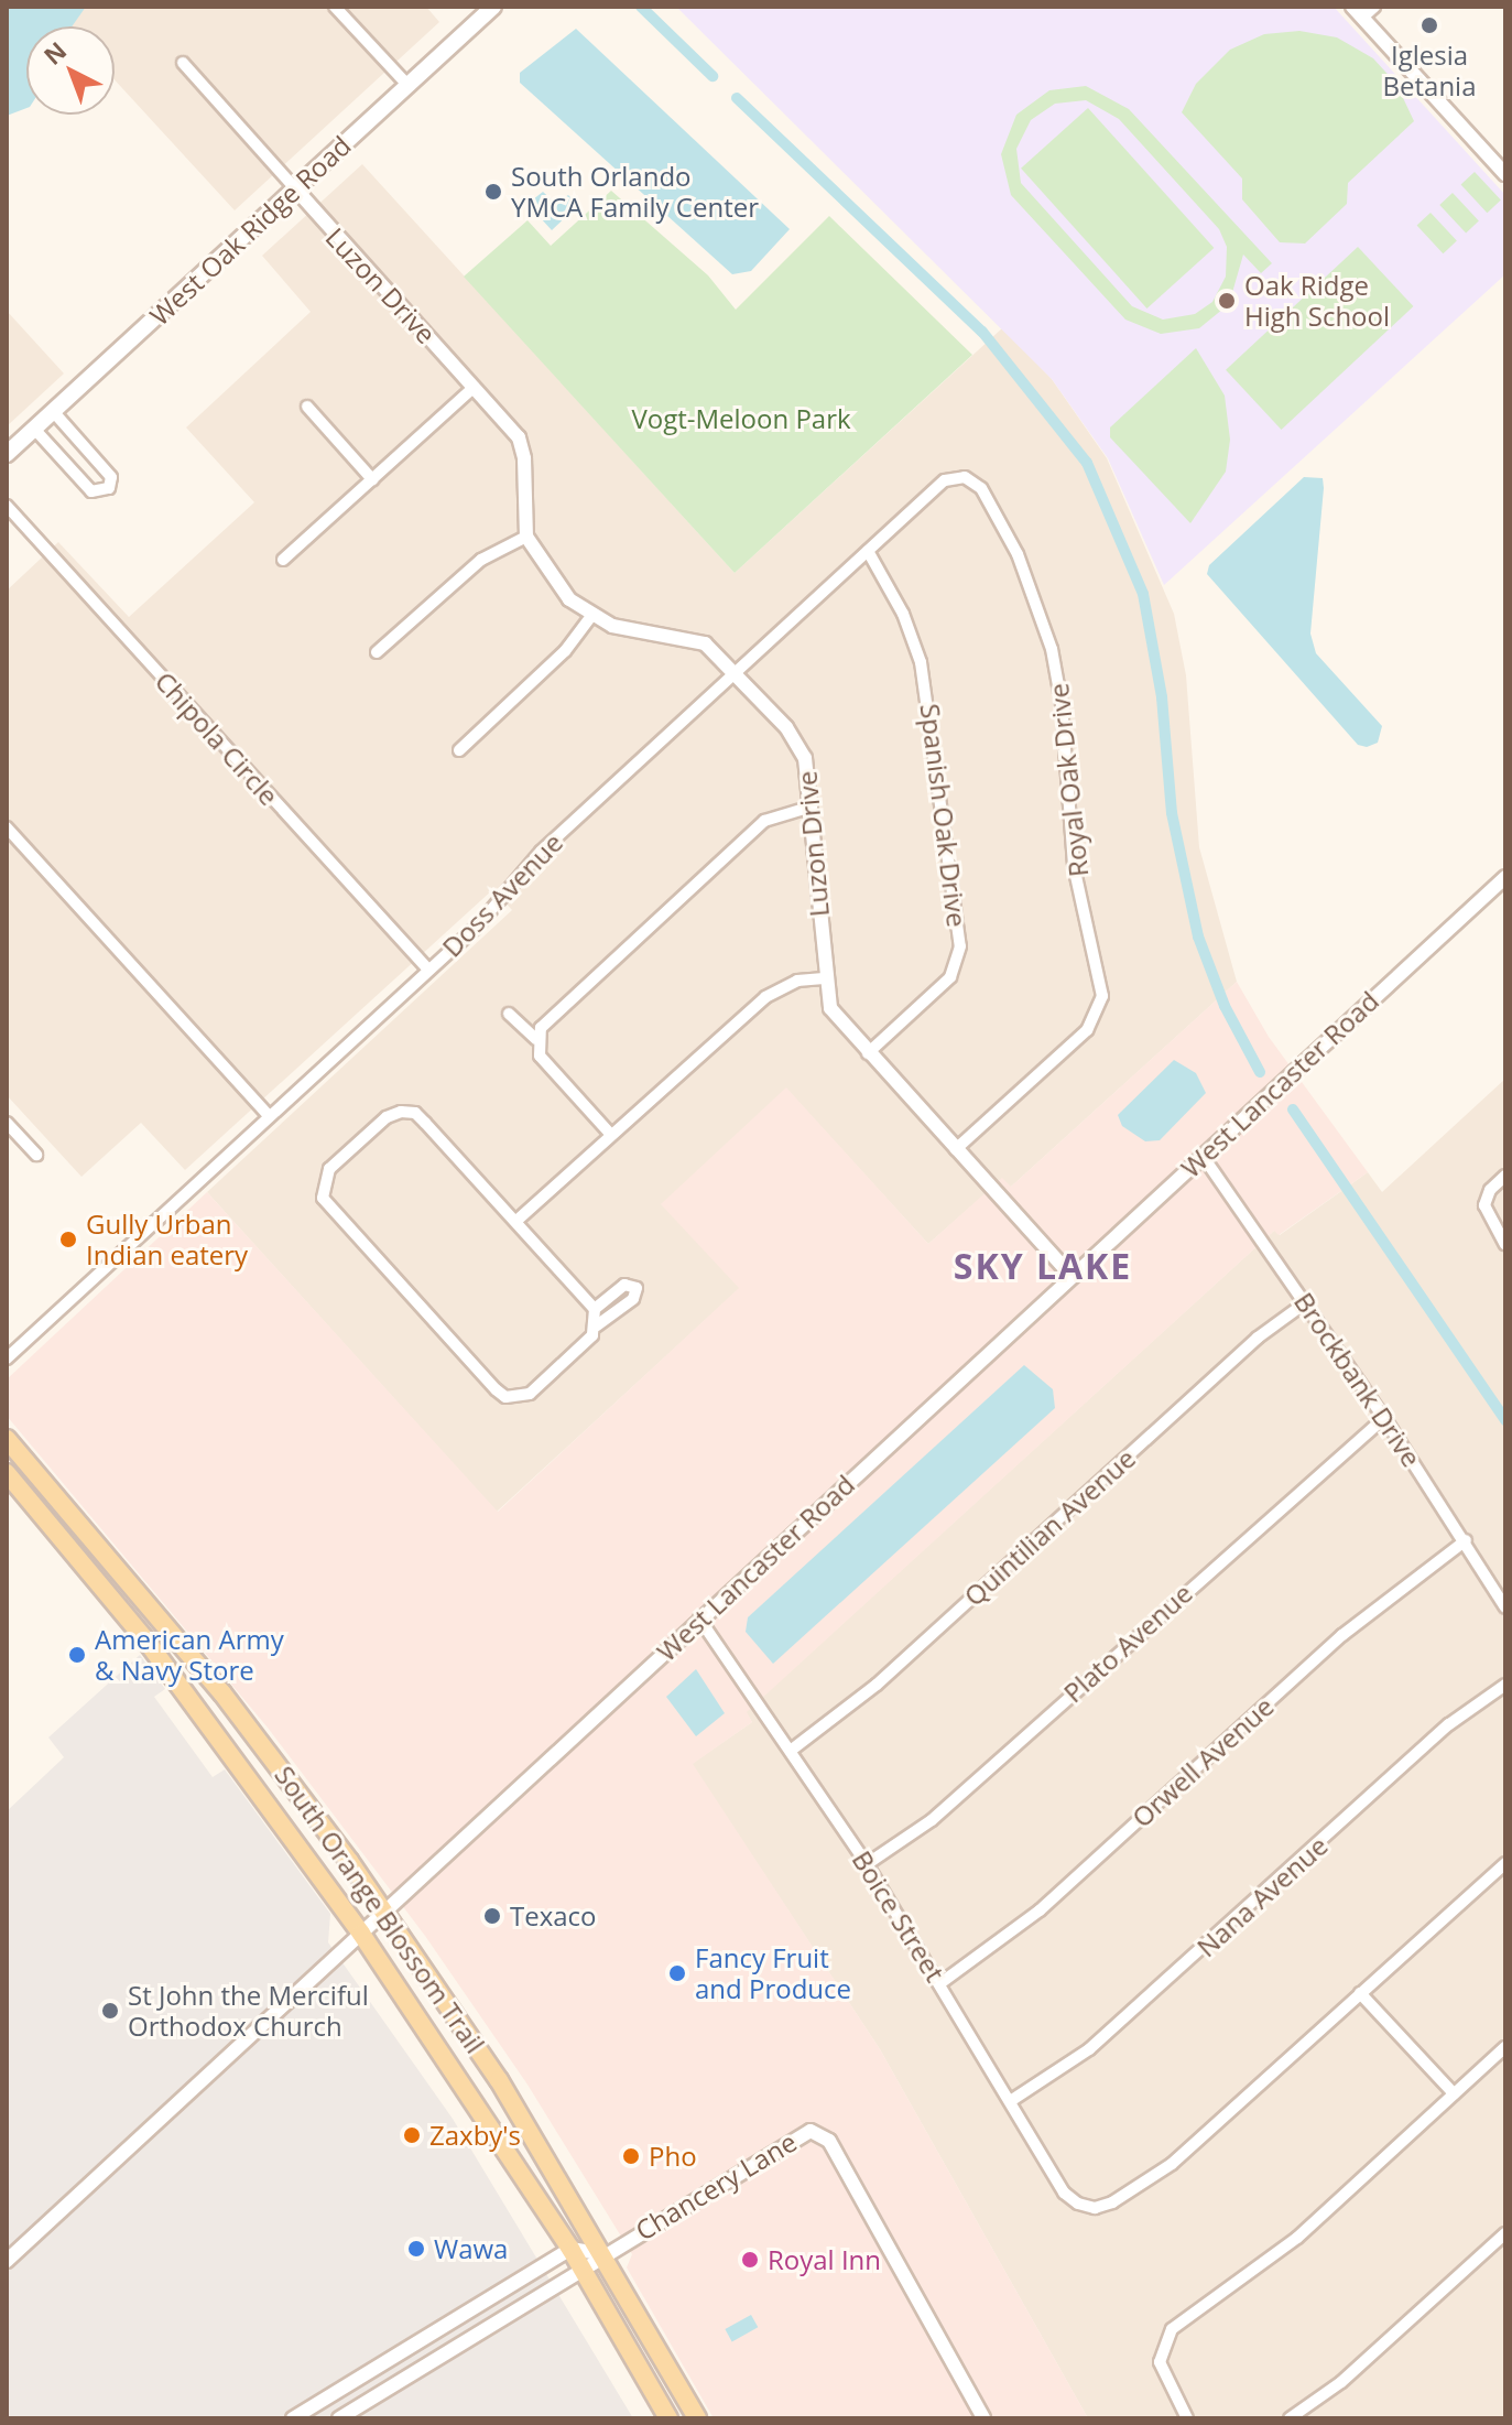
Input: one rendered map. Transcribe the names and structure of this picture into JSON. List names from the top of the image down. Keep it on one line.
{"streets":{"main road":["West Oak Ridge Road","South Orange Blossom Trail"],"street":["Luzon Drive","Chipola Circle","Royal Oak Drive","Spanish Oak Drive","Doss Avenue","West Lancaster Road","Brockbank Drive","Quintilian Avenue","Plato Avenue","Orwell Avenue","Nana Avenue","Boice Street","Chancery Lane"]},"crossings":[["West Oak Ridge Road","Luzon Drive"],["Luzon Drive","Royal Oak Drive"],["Luzon Drive","Spanish Oak Drive"],["Luzon Drive","Doss Avenue"],["Luzon Drive","West Lancaster Road"],["Chipola Circle","Doss Avenue"],["Royal Oak Drive","Doss Avenue"],["Spanish Oak Drive","Doss Avenue"],["West Lancaster Road","Brockbank Drive"],["West Lancaster Road","South Orange Blossom Trail"],["West Lancaster Road","Boice Street"],["Brockbank Drive","Quintilian Avenue"],["Brockbank Drive","Plato Avenue"],["Brockbank Drive","Orwell Avenue"],["Quintilian Avenue","Boice Street"],["Plato Avenue","Boice Street"],["Orwell Avenue","Boice Street"],["Nana Avenue","Boice Street"],["South Orange Blossom Trail","Chancery Lane"]],"districts":["SKY LAKE"],"parks":["Vogt-Meloon Park"],"places":["Iglesia Betania","South Orlando YMCA Family Center","Oak Ridge High School","Gully Urban Indian eatery","American Army & Navy Store","Texaco","Fancy Fruit and Produce","St John the Merciful Orthodox Church","Zaxby's","Pho","Wawa","Royal Inn"],"north":"top left"}
